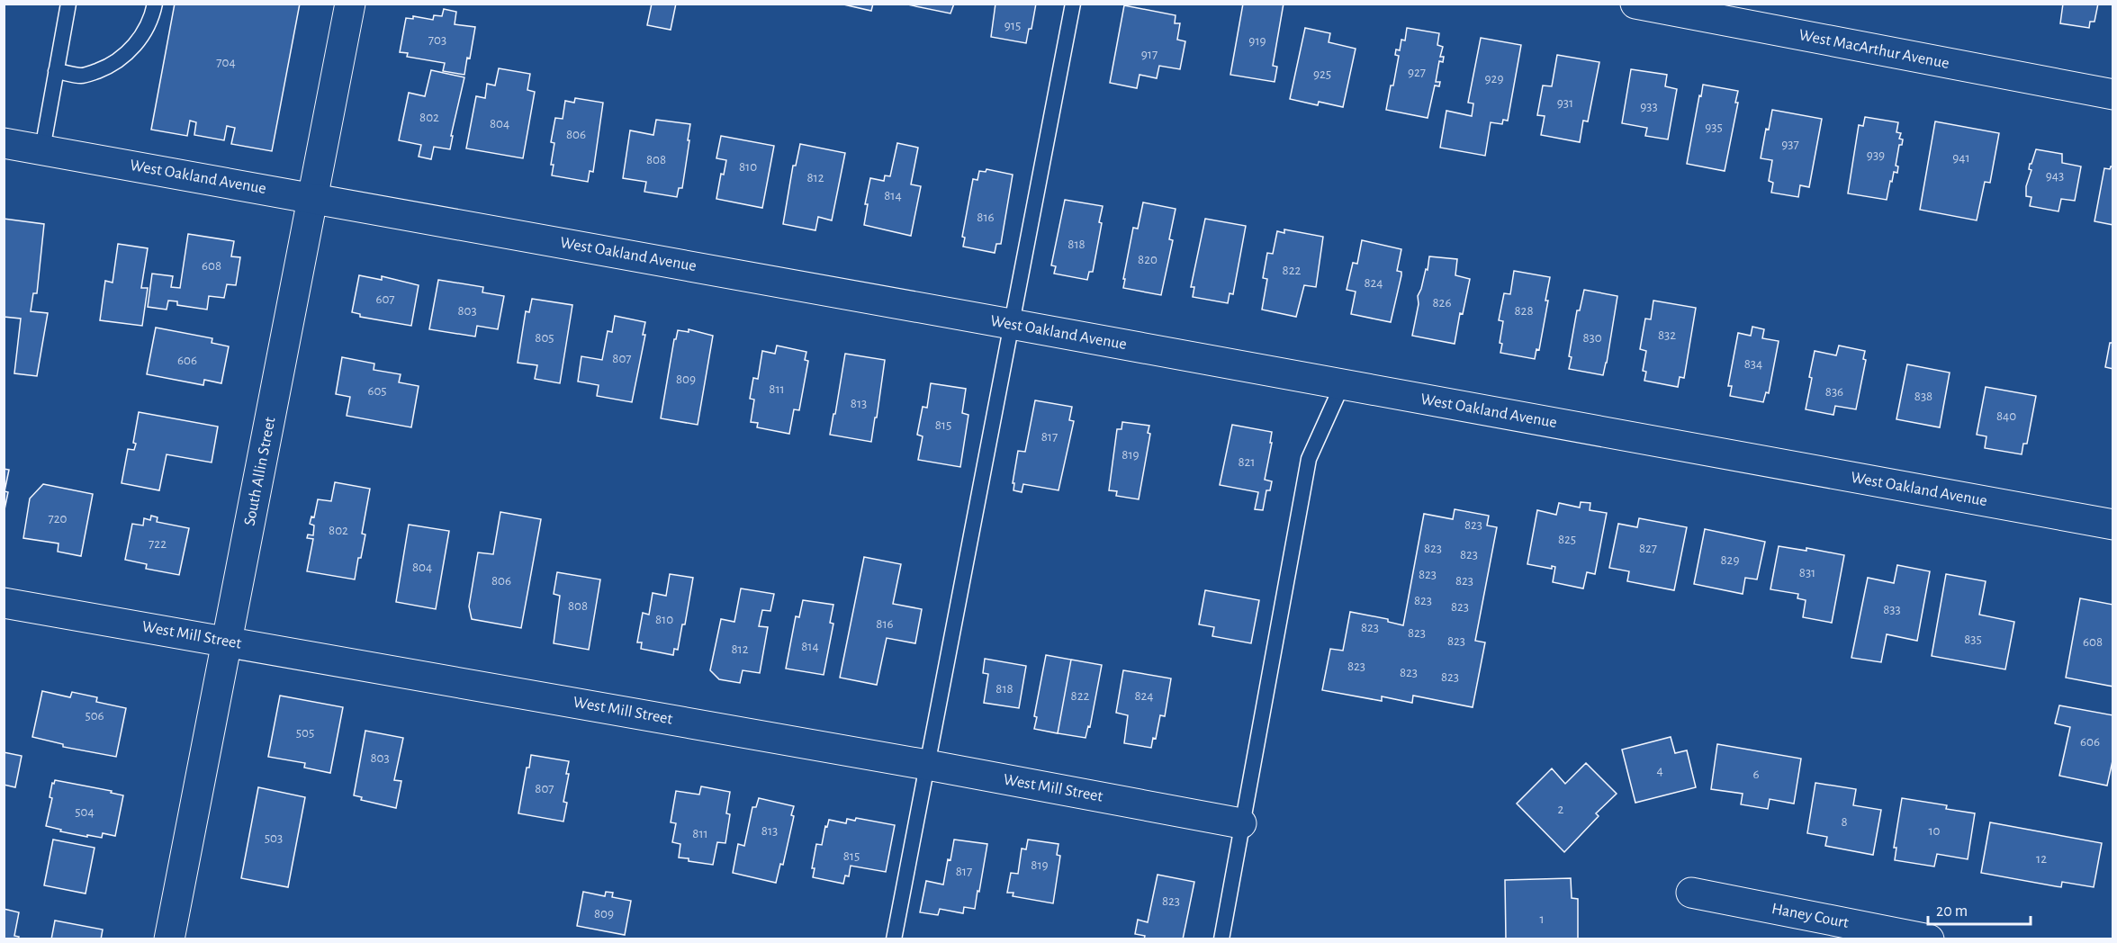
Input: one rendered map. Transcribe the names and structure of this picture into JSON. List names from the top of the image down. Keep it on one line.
{"streets":{"main road":["West MacArthur Avenue","West Oakland Avenue","South Allin Street","West Mill Street","Haney Court"]},"crossings":[["West Oakland Avenue","South Allin Street"],["South Allin Street","West Mill Street"]],"house_numbers":["915","703","919","917","704","927","925","929","931","933","802","804","935","806","937","939","941","808","810","943","812","814","816","818","820","608","822","824","607","826","803","828","832","805","830","807","606","834","809","811","605","836","838","813","840","815","817","819","821","720","823","802","825","722","823","827","823","829","804","831","823","806","823","823","808","823","833","810","816","823","823","835","823","608","814","812","823","823","823","818","822","824","506","505","606","803","4","6","807","2","504","8","813","10","811","503","815","12","819","817","823","809","1"],"scale_bar":"20 m"}
